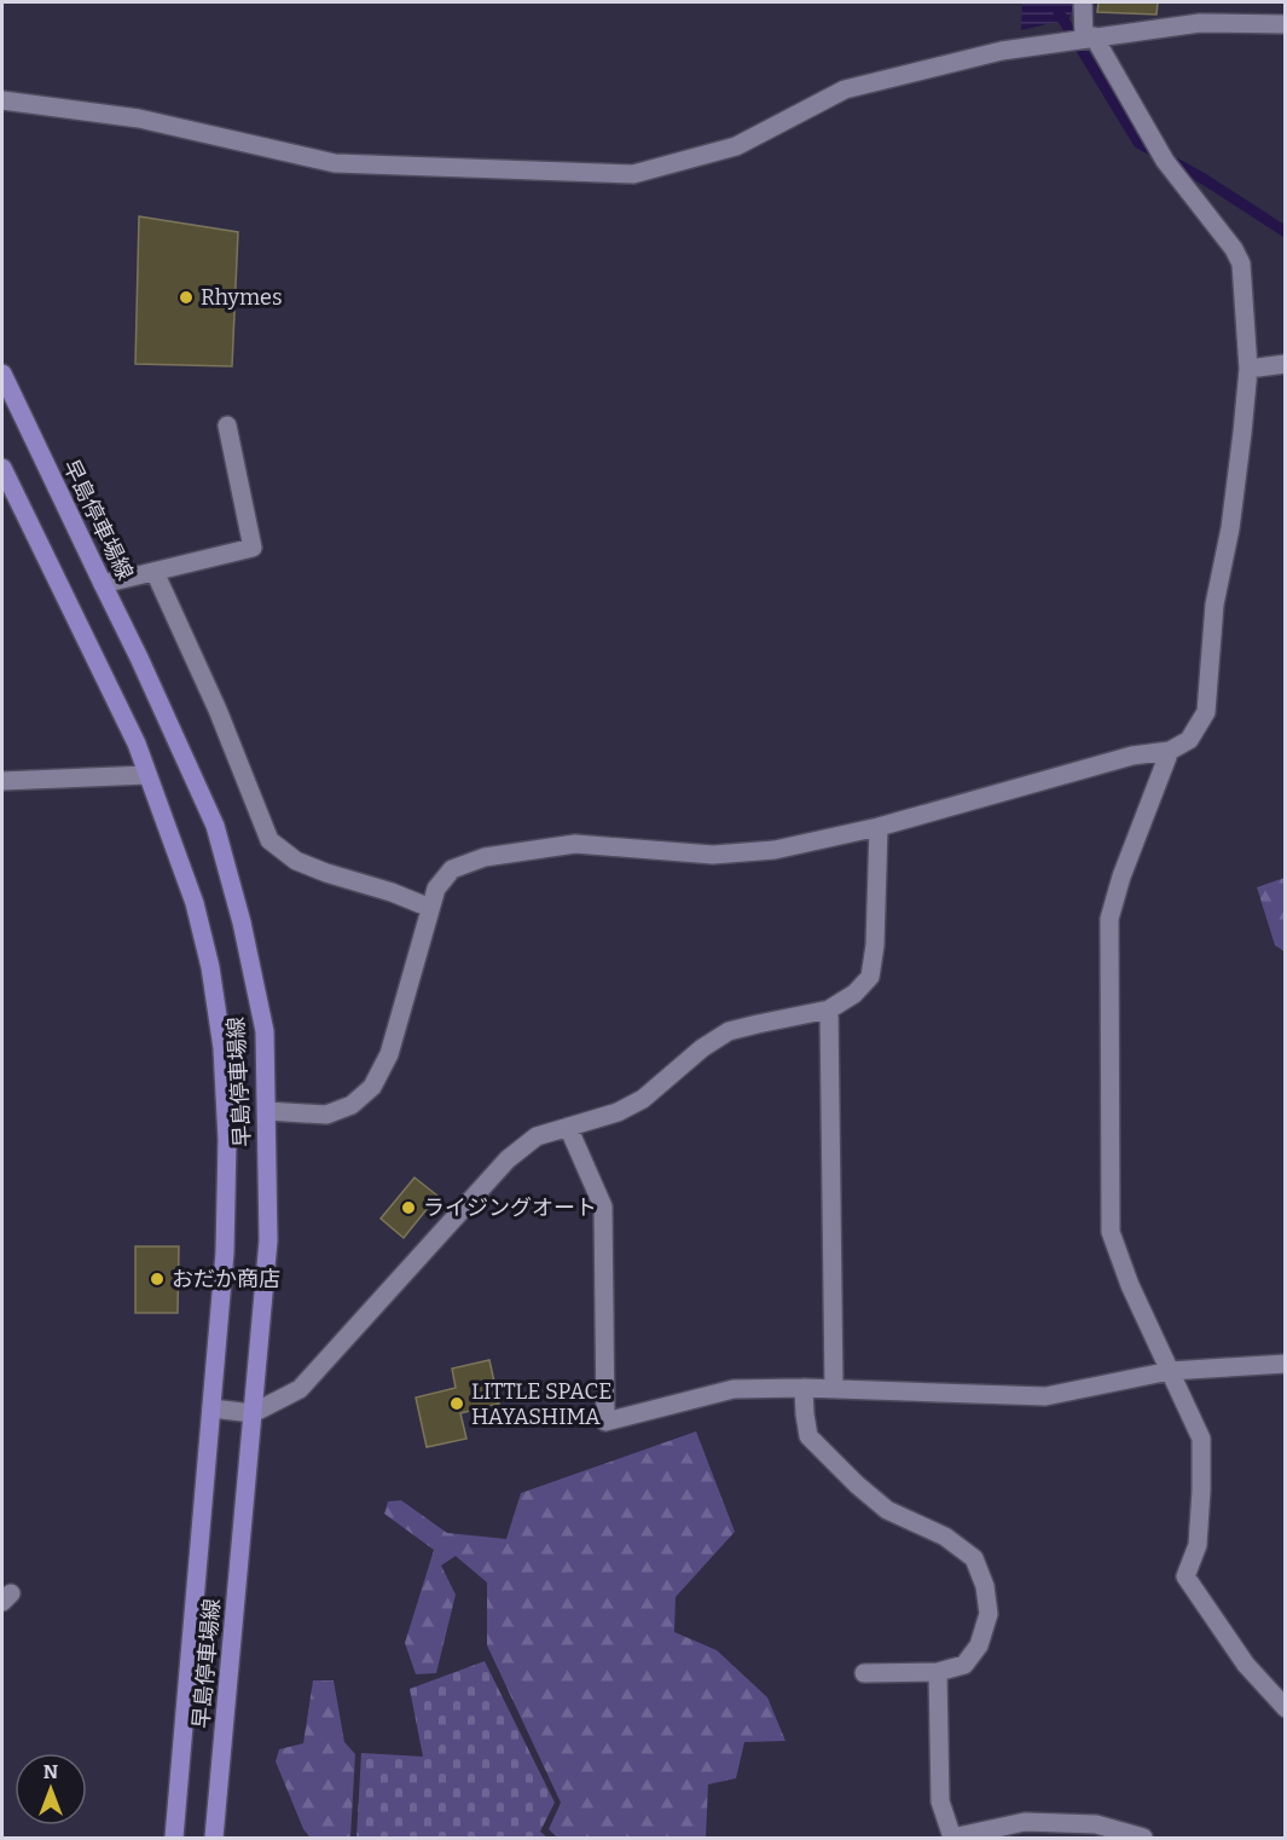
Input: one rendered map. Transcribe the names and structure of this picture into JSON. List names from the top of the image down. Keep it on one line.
{"streets":{"main road":["早島停車場線"]},"places":["Rhymes","ライジングオート","おだか商店","LITTLE SPACE HAYASHIMA"],"north":"top"}
